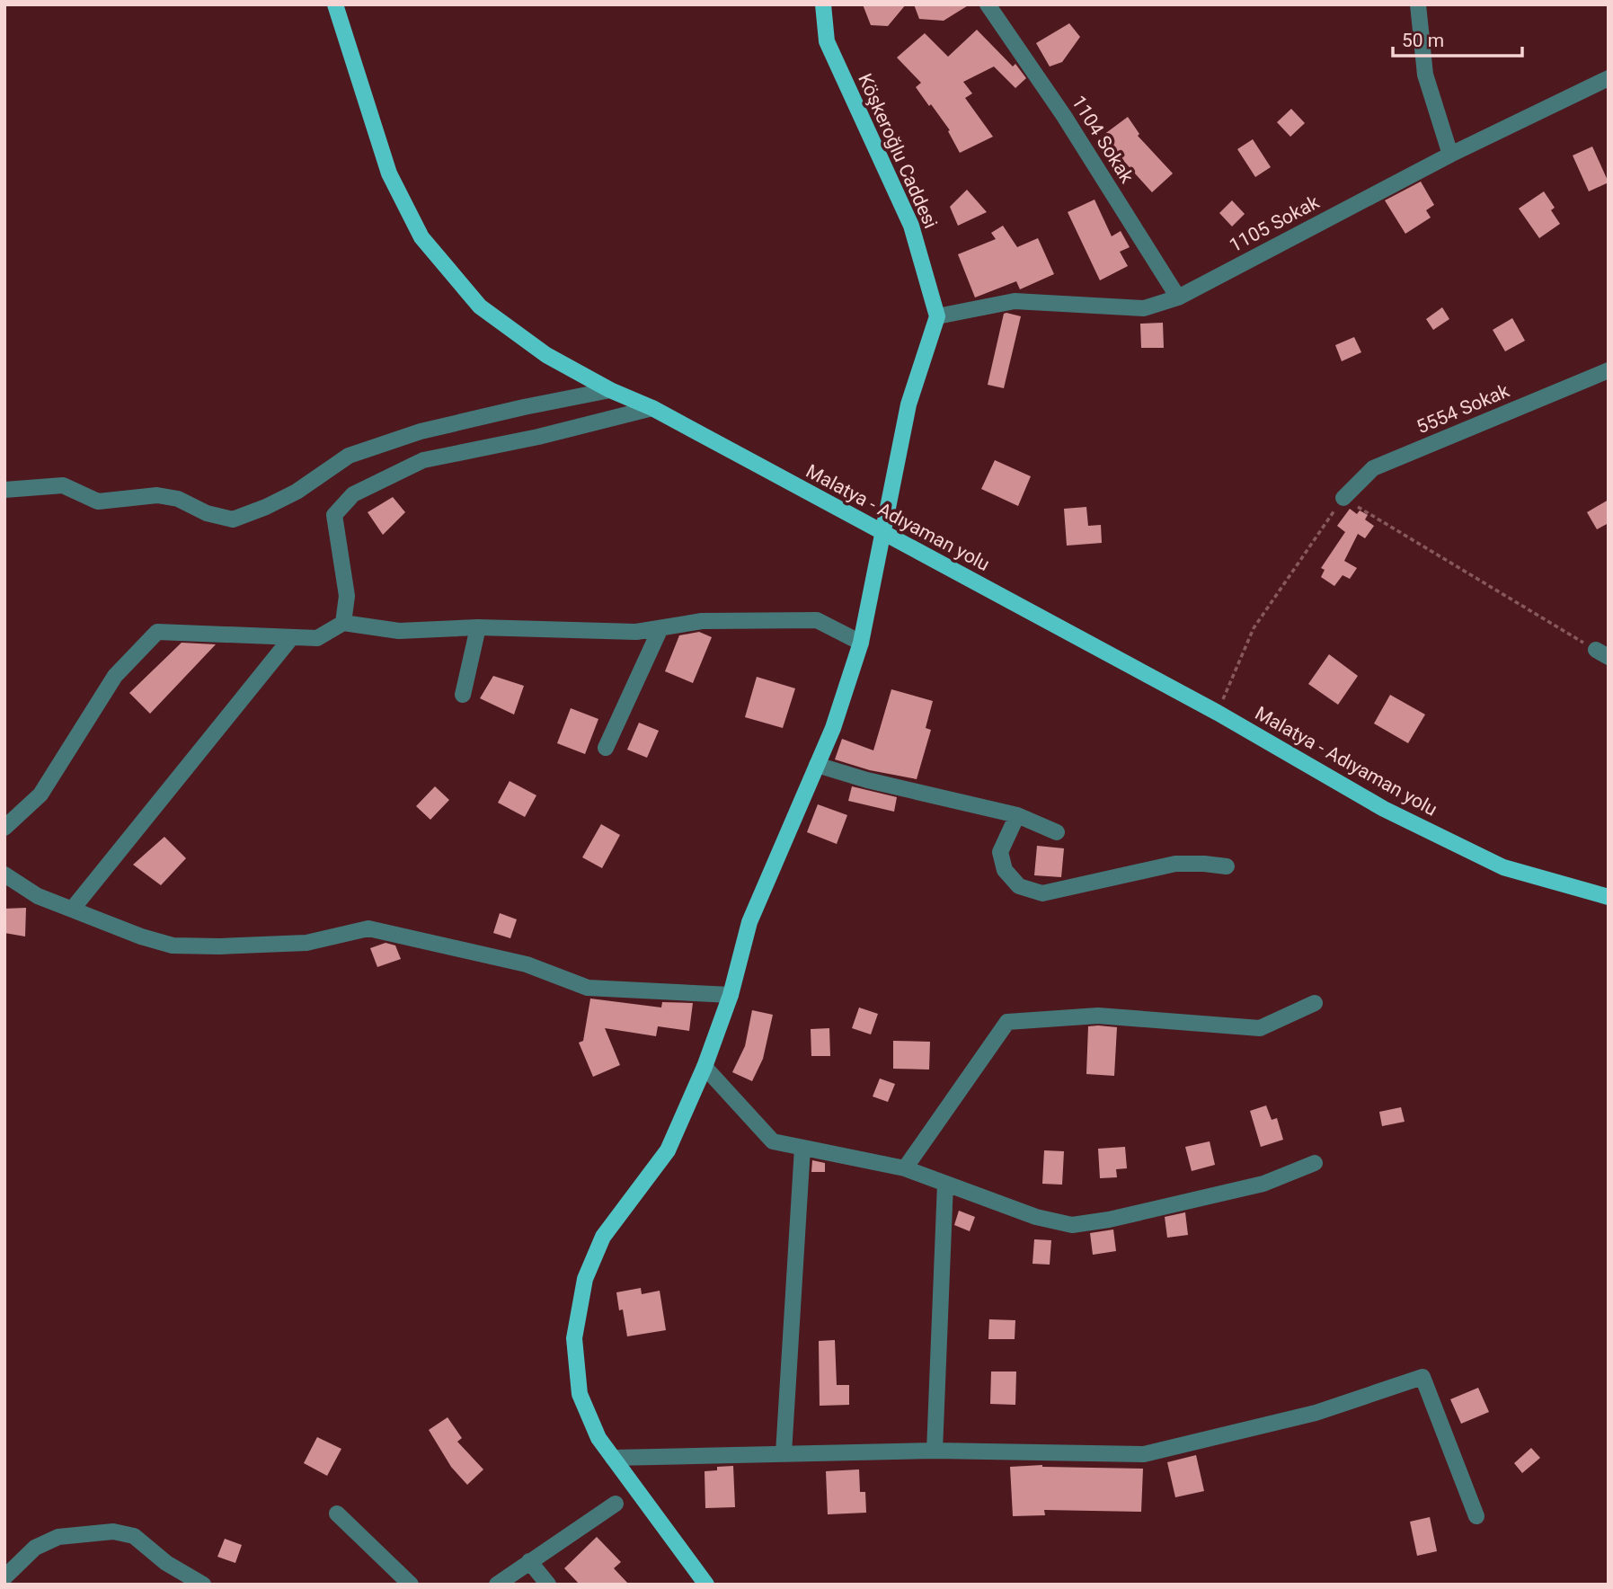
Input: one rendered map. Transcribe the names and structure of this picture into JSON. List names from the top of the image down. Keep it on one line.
{"streets":{"main road":["Köşkeroğlu Caddesi","Malatya - Adıyaman yolu"],"street":["1104 Sokak","1105 Sokak","5554 Sokak"]},"crossings":[["1104 Sokak","1105 Sokak"],["Köşkeroğlu Caddesi","1105 Sokak"]],"scale_bar":"50 m"}
